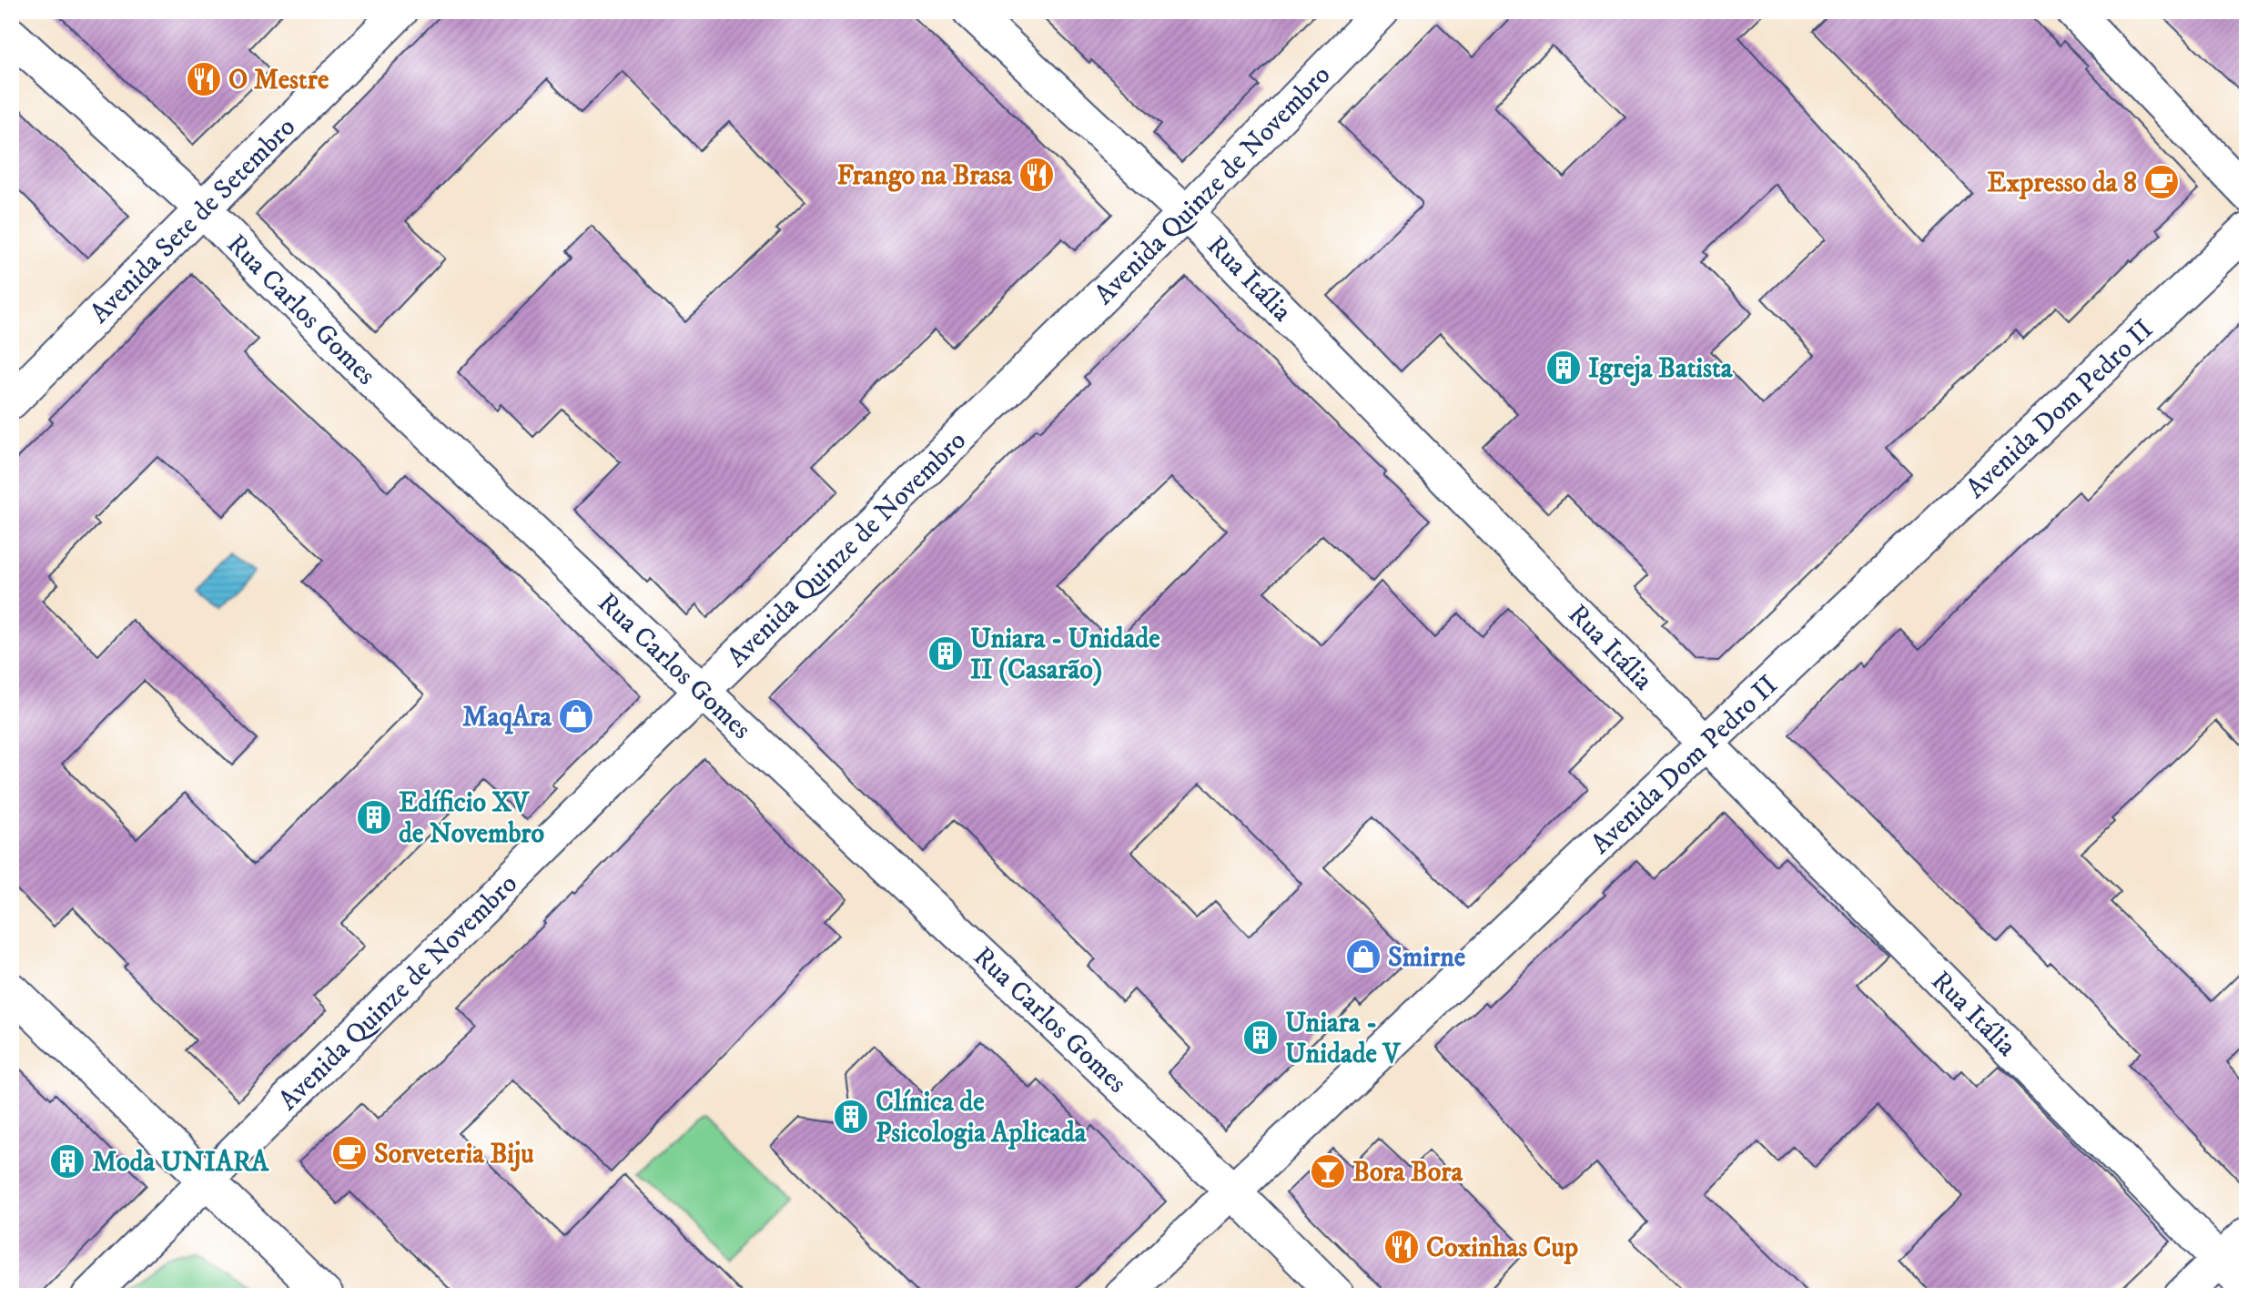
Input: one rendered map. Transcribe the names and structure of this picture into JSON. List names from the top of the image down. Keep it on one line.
{"streets":{"street":["Avenida Quinze de Novembro","Avenida Sete de Setembro","Rua Itália","Rua Carlos Gomes","Avenida Dom Pedro II"]},"crossings":[["Avenida Quinze de Novembro","Rua Itália"],["Avenida Quinze de Novembro","Rua Carlos Gomes"],["Avenida Sete de Setembro","Rua Carlos Gomes"],["Rua Itália","Avenida Dom Pedro II"],["Rua Carlos Gomes","Avenida Dom Pedro II"]],"places":{"restaurant":["O Mestre","Frango na Brasa","Coxinhas Cup"],"cafe":["Expresso da 8","Sorveteria Biju"],"building":["Igreja Batista","Uniara - Unidade II (Casarão)","Edíficio XV de Novembro","Uniara - Unidade V","Clínica de Psicologia Aplicada","Moda UNIARA"],"shop":["MaqAra","Smirne"],"bar":["Bora Bora"]}}
